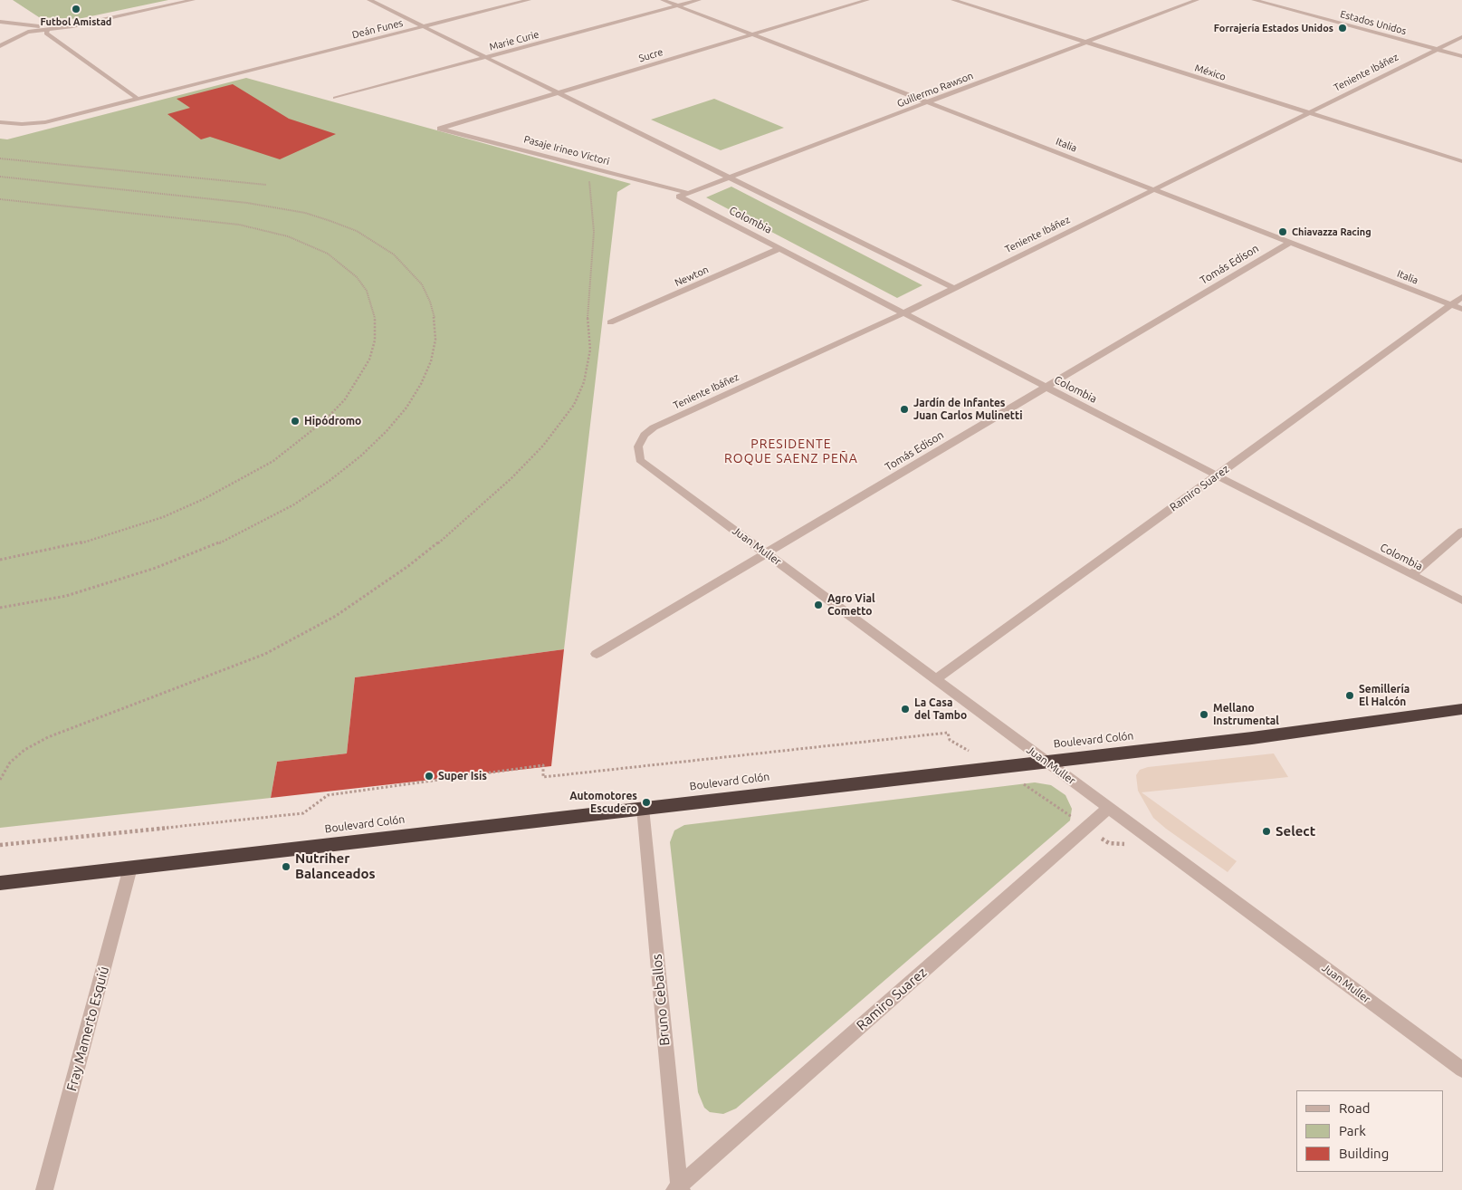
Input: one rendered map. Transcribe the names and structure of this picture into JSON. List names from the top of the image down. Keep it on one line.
{"streets":{"highway":["Boulevard Colón"],"street":["Estados Unidos","Deán Funes","Marie Curie","Sucre","México","Teniente Ibáñez","Guillermo Rawson","Italia","Pasaje Irineo Victori","Colombia","Tomás Edison","Newton","Ramiro Suarez","Juan Muller","Bruno Ceballos","Fray Mamerto Esquiú"]},"crossings":[["Estados Unidos","Teniente Ibáñez"],["Marie Curie","Italia"],["Sucre","Italia"],["Sucre","Pasaje Irineo Victori"],["México","Teniente Ibáñez"],["México","Guillermo Rawson"],["Teniente Ibáñez","Italia"],["Teniente Ibáñez","Colombia"],["Teniente Ibáñez","Juan Muller"],["Guillermo Rawson","Italia"],["Guillermo Rawson","Pasaje Irineo Victori"],["Guillermo Rawson","Colombia"],["Italia","Tomás Edison"],["Italia","Ramiro Suarez"],["Pasaje Irineo Victori","Colombia"],["Colombia","Tomás Edison"],["Colombia","Newton"],["Colombia","Ramiro Suarez"],["Tomás Edison","Juan Muller"],["Ramiro Suarez","Juan Muller"],["Ramiro Suarez","Bruno Ceballos"],["Juan Muller","Boulevard Colón"],["Boulevard Colón","Bruno Ceballos"],["Boulevard Colón","Fray Mamerto Esquiú"]],"districts":["PRESIDENTE ROQUE SAENZ PEÑA"],"places":["Futbol Amistad","Forrajería Estados Unidos","Chiavazza Racing","Jardín de Infantes Juan Carlos Mulinetti","Hipódromo","Agro Vial Cometto","Semillería El Halcón","La Casa del Tambo","Mellano Instrumental","Super Isis","Automotores Escudero","Select","Nutriher Balanceados"],"legend":["Road","Park","Building"]}
